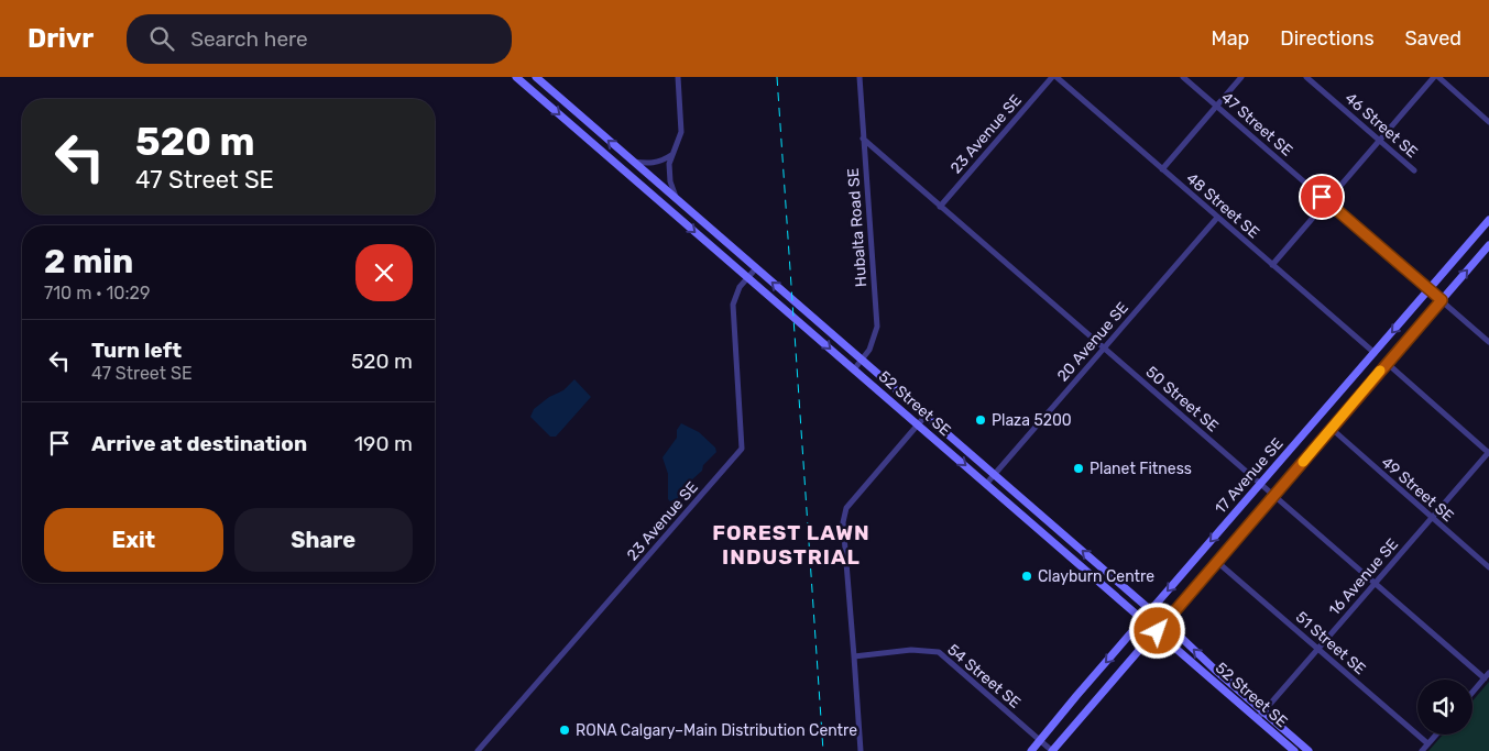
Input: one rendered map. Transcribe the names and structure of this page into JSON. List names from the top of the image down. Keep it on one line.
{"streets":{"main road":["52 Street SE","17 Avenue SE"],"street":["47 Street SE","46 Street SE","23 Avenue SE","48 Street SE","Hubalta Road SE","20 Avenue SE","50 Street SE","49 Street SE","16 Avenue SE","51 Street SE","54 Street SE"]},"crossings":[["47 Street SE","17 Avenue SE"],["23 Avenue SE","50 Street SE"],["23 Avenue SE","52 Street SE"],["48 Street SE","20 Avenue SE"],["48 Street SE","17 Avenue SE"],["Hubalta Road SE","50 Street SE"],["Hubalta Road SE","52 Street SE"],["20 Avenue SE","50 Street SE"],["20 Avenue SE","52 Street SE"],["50 Street SE","17 Avenue SE"],["50 Street SE","16 Avenue SE"],["52 Street SE","17 Avenue SE"],["52 Street SE","16 Avenue SE"],["17 Avenue SE","49 Street SE"],["17 Avenue SE","51 Street SE"],["17 Avenue SE","54 Street SE"],["49 Street SE","16 Avenue SE"],["16 Avenue SE","51 Street SE"]],"districts":["FOREST LAWN INDUSTRIAL"],"places":["Plaza 5200","Planet Fitness","Clayburn Centre","RONA Calgary–Main Distribution Centre"],"page":{"header":"Drivr","search":"Search here","nav":["Map","Directions","Saved"],"turn":["520 m","47 Street SE"],"heading":["2 min","710 m · 10:29"],"list":[{"name":"Turn left","note":"47 Street SE","value":"520 m"},{"name":"Arrive at destination","value":"190 m"}],"buttons":["Exit","Share"]}}
